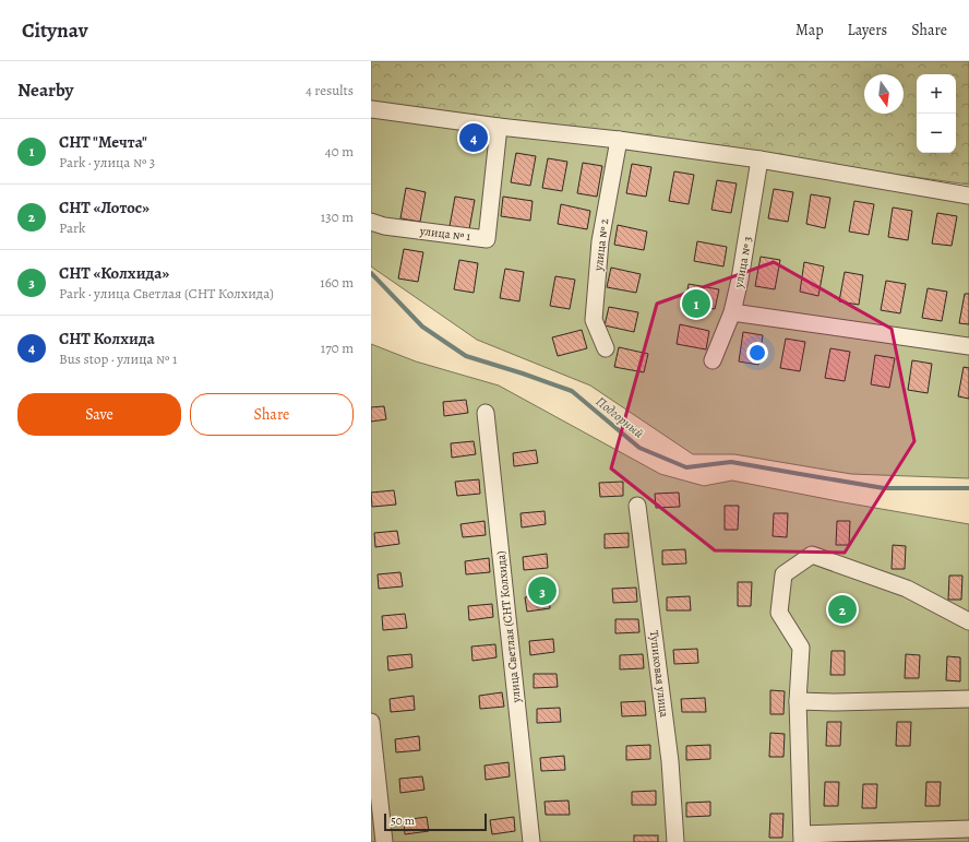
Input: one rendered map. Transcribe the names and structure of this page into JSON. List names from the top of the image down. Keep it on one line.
{"streets":{"street":["улица № 1","улица № 2","улица № 3","улица Светлая (СНТ Колхида)","Тупиковая улица"]},"water":["Подгорный"],"scale_bar":"50 m","north":"bottom","page":{"header":"Citynav","nav":["Map","Layers","Share"],"heading":["Nearby","4 results"],"map_buttons":["+","−"],"list":[{"mark":"1","name":"СНТ \"Мечта\"","note":"Park · улица № 3","value":"40 m"},{"mark":"2","name":"СНТ «Лотос»","note":"Park","value":"130 m"},{"mark":"3","name":"СНТ «Колхида»","note":"Park · улица Светлая (СНТ Колхида)","value":"160 m"},{"mark":"4","name":"СНТ Колхида","note":"Bus stop · улица № 1","value":"170 m"}],"pins":["4","1","3","2"],"buttons":["Save","Share"],"scale":"50 m"}}
